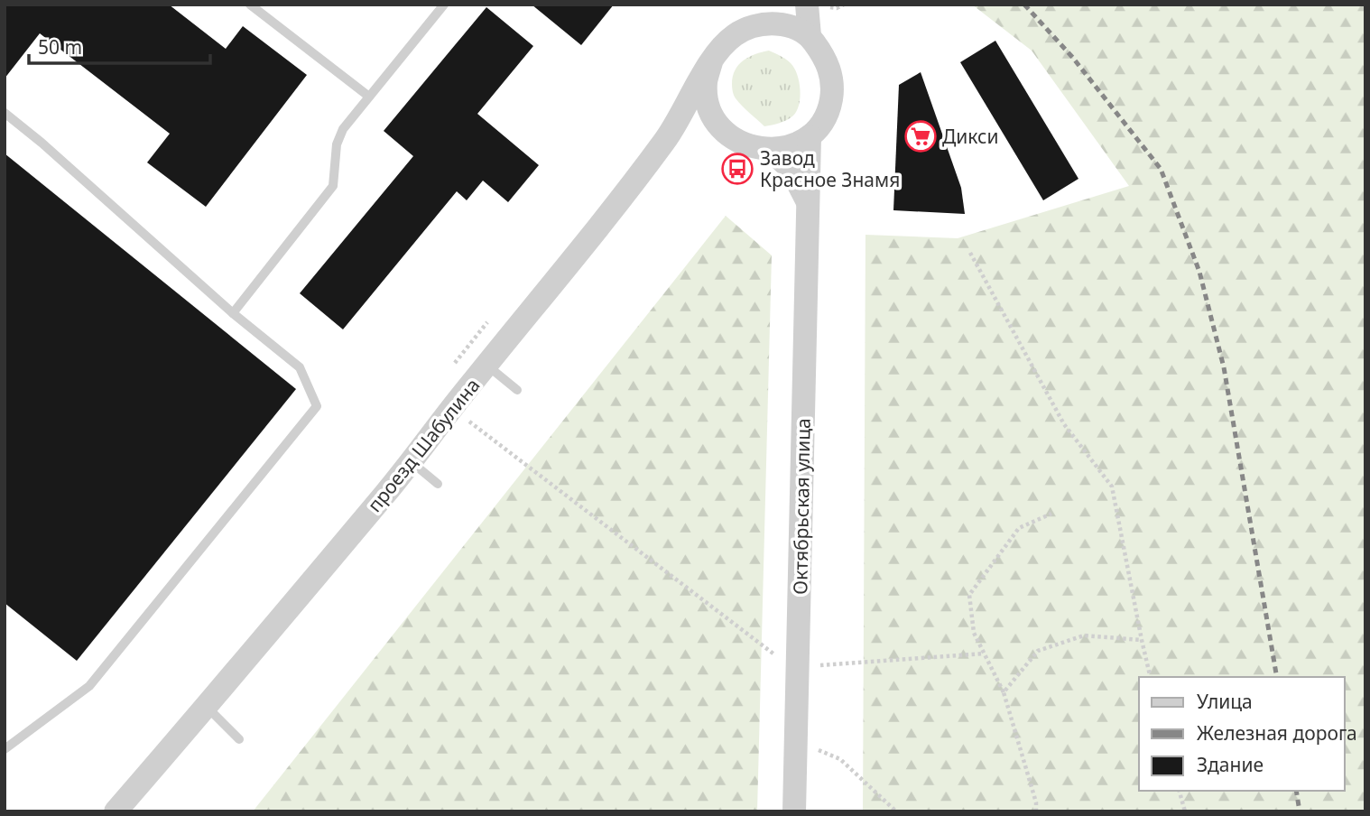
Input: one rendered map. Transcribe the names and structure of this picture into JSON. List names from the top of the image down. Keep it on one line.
{"streets":{"street":["проезд Шабулина","Октябрьская улица"]},"crossings":[["проезд Шабулина","Октябрьская улица"]],"places":{"supermarket":["Дикси"],"bus stop":["Завод Красное Знамя"]},"legend":["Улица","Железная дорога","Здание"],"scale_bar":"50 m"}
